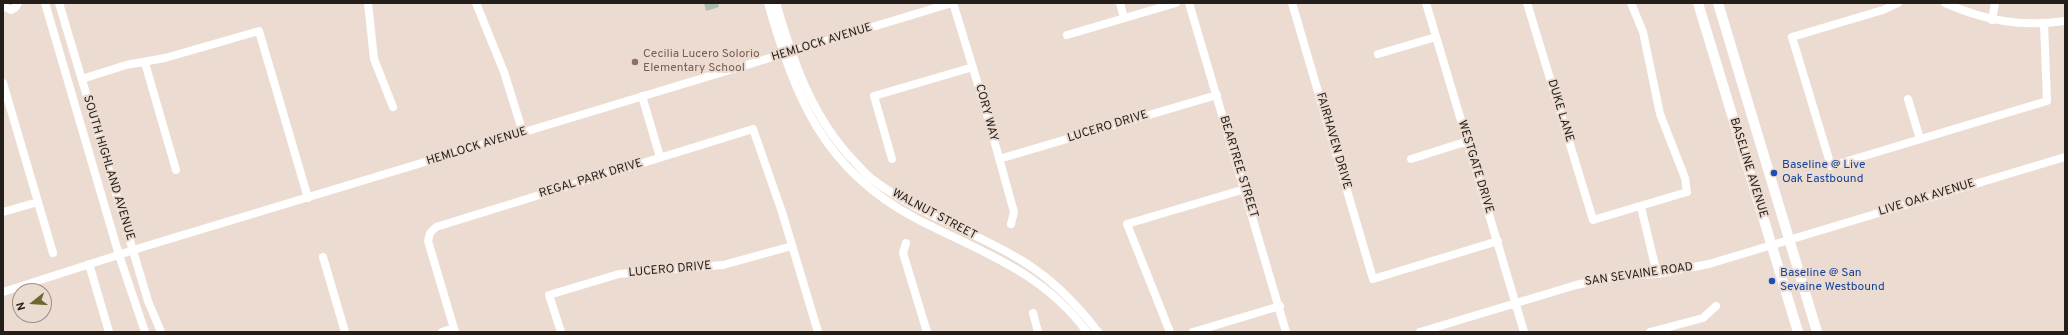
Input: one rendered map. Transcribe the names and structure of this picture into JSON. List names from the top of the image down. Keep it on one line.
{"streets":{"main road":["BASELINE AVENUE"],"street":["HEMLOCK AVENUE","DUKE LANE","CORY WAY","LUCERO DRIVE","FAIRHAVEN DRIVE","BEARTREE STREET","WESTGATE DRIVE","SOUTH HIGHLAND AVENUE","REGAL PARK DRIVE","LIVE OAK AVENUE","WALNUT STREET","SAN SEVAINE ROAD"]},"crossings":[["HEMLOCK AVENUE","CORY WAY"],["HEMLOCK AVENUE","SOUTH HIGHLAND AVENUE"],["HEMLOCK AVENUE","WALNUT STREET"],["CORY WAY","LUCERO DRIVE"],["LUCERO DRIVE","BEARTREE STREET"],["LUCERO DRIVE","REGAL PARK DRIVE"],["FAIRHAVEN DRIVE","WESTGATE DRIVE"],["WESTGATE DRIVE","SAN SEVAINE ROAD"],["BASELINE AVENUE","LIVE OAK AVENUE"],["BASELINE AVENUE","SAN SEVAINE ROAD"],["LIVE OAK AVENUE","SAN SEVAINE ROAD"]],"places":["Cecilia Lucero Solorio Elementary School","Baseline @ Live Oak Eastbound","Baseline @ San Sevaine Westbound"],"north":"left"}
